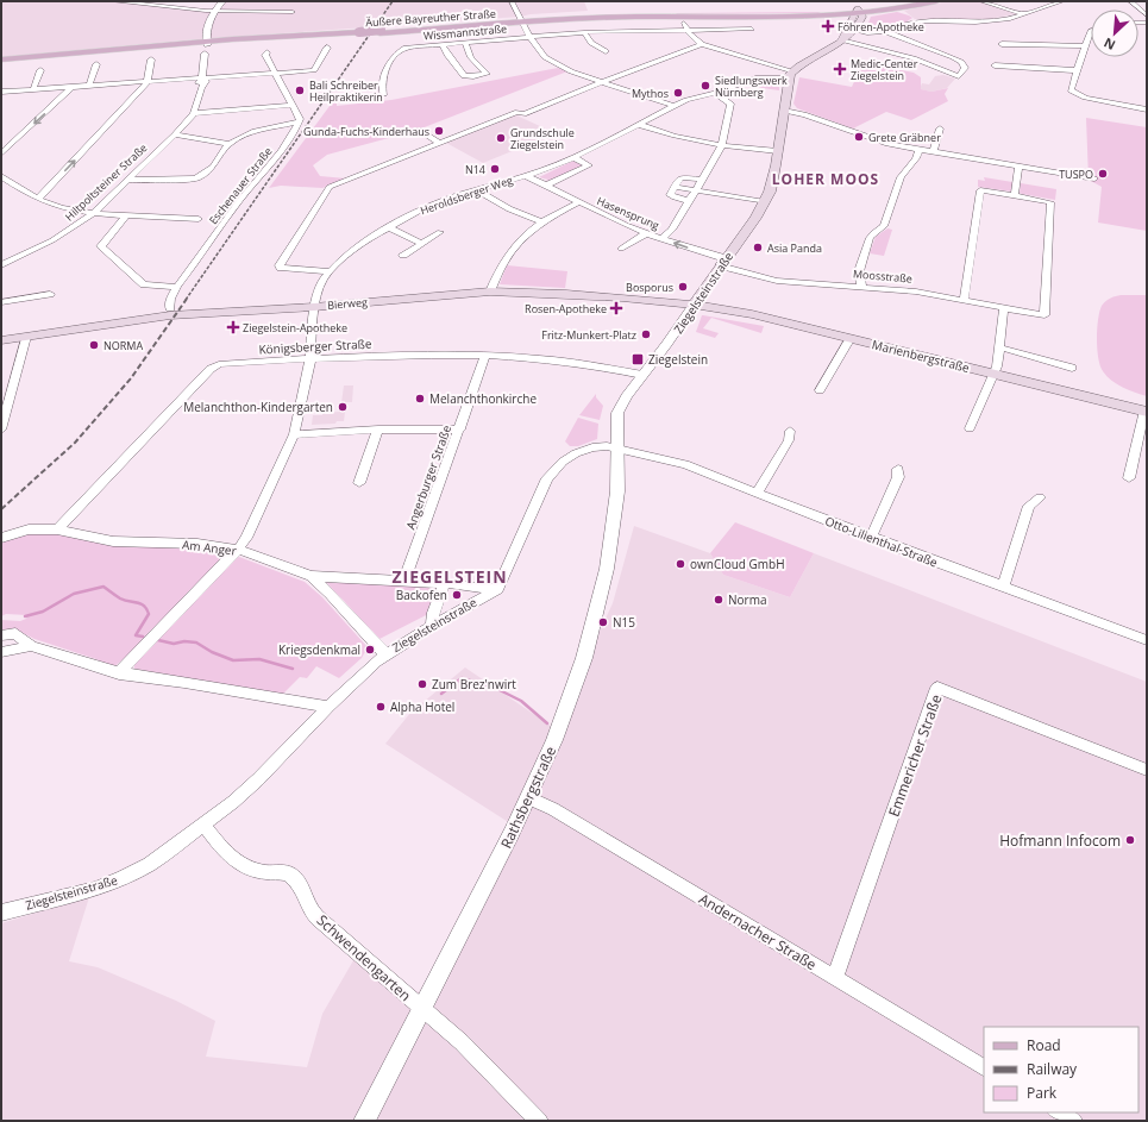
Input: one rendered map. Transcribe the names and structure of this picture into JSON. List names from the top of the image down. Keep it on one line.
{"streets":{"main road":["Äußere Bayreuther Straße","Ziegelsteinstraße","Bierweg","Marienbergstraße"],"street":["Wissmannstraße","Hiltpoltsteiner Straße","Eschenauer Straße","Heroldsberger Weg","Hasensprung","Moosstraße","Königsberger Straße","Angerburger Straße","Otto-Lilienthal-Straße","Am Anger","Emmericher Straße","Rathsbergstraße","Andernacher Straße","Schwendengarten"]},"crossings":[["Äußere Bayreuther Straße","Hiltpoltsteiner Straße"],["Heroldsberger Weg","Hasensprung"],["Heroldsberger Weg","Ziegelsteinstraße"],["Heroldsberger Weg","Bierweg"],["Heroldsberger Weg","Königsberger Straße"],["Heroldsberger Weg","Am Anger"],["Hasensprung","Moosstraße"],["Hasensprung","Ziegelsteinstraße"],["Moosstraße","Ziegelsteinstraße"],["Ziegelsteinstraße","Bierweg"],["Ziegelsteinstraße","Königsberger Straße"],["Ziegelsteinstraße","Marienbergstraße"],["Ziegelsteinstraße","Otto-Lilienthal-Straße"],["Ziegelsteinstraße","Am Anger"],["Ziegelsteinstraße","Rathsbergstraße"],["Ziegelsteinstraße","Schwendengarten"],["Bierweg","Marienbergstraße"],["Königsberger Straße","Angerburger Straße"],["Königsberger Straße","Am Anger"],["Angerburger Straße","Am Anger"],["Otto-Lilienthal-Straße","Rathsbergstraße"],["Emmericher Straße","Andernacher Straße"],["Rathsbergstraße","Andernacher Straße"],["Rathsbergstraße","Schwendengarten"]],"districts":["LOHER MOOS","ZIEGELSTEIN"],"places":{"health":["Föhren-Apotheke","Medic-Center Ziegelstein","Rosen-Apotheke","Ziegelstein-Apotheke"],"other":["Siedlungswerk Nürnberg","Bali Schreiber Heilpraktikerin","Mythos","Gunda-Fuchs-Kinderhaus","Grete Gräbner","Grundschule Ziegelstein","N14","TUSPO","Asia Panda","Bosporus","Fritz-Munkert-Platz","NORMA","Melanchthonkirche","Melanchthon-Kindergarten","ownCloud GmbH","Backofen","Norma","N15","Kriegsdenkmal","Zum Brez'nwirt","Alpha Hotel","Hofmann Infocom"],"transit":["Ziegelstein"]},"legend":["Road","Railway","Park"],"north":"bottom left"}
